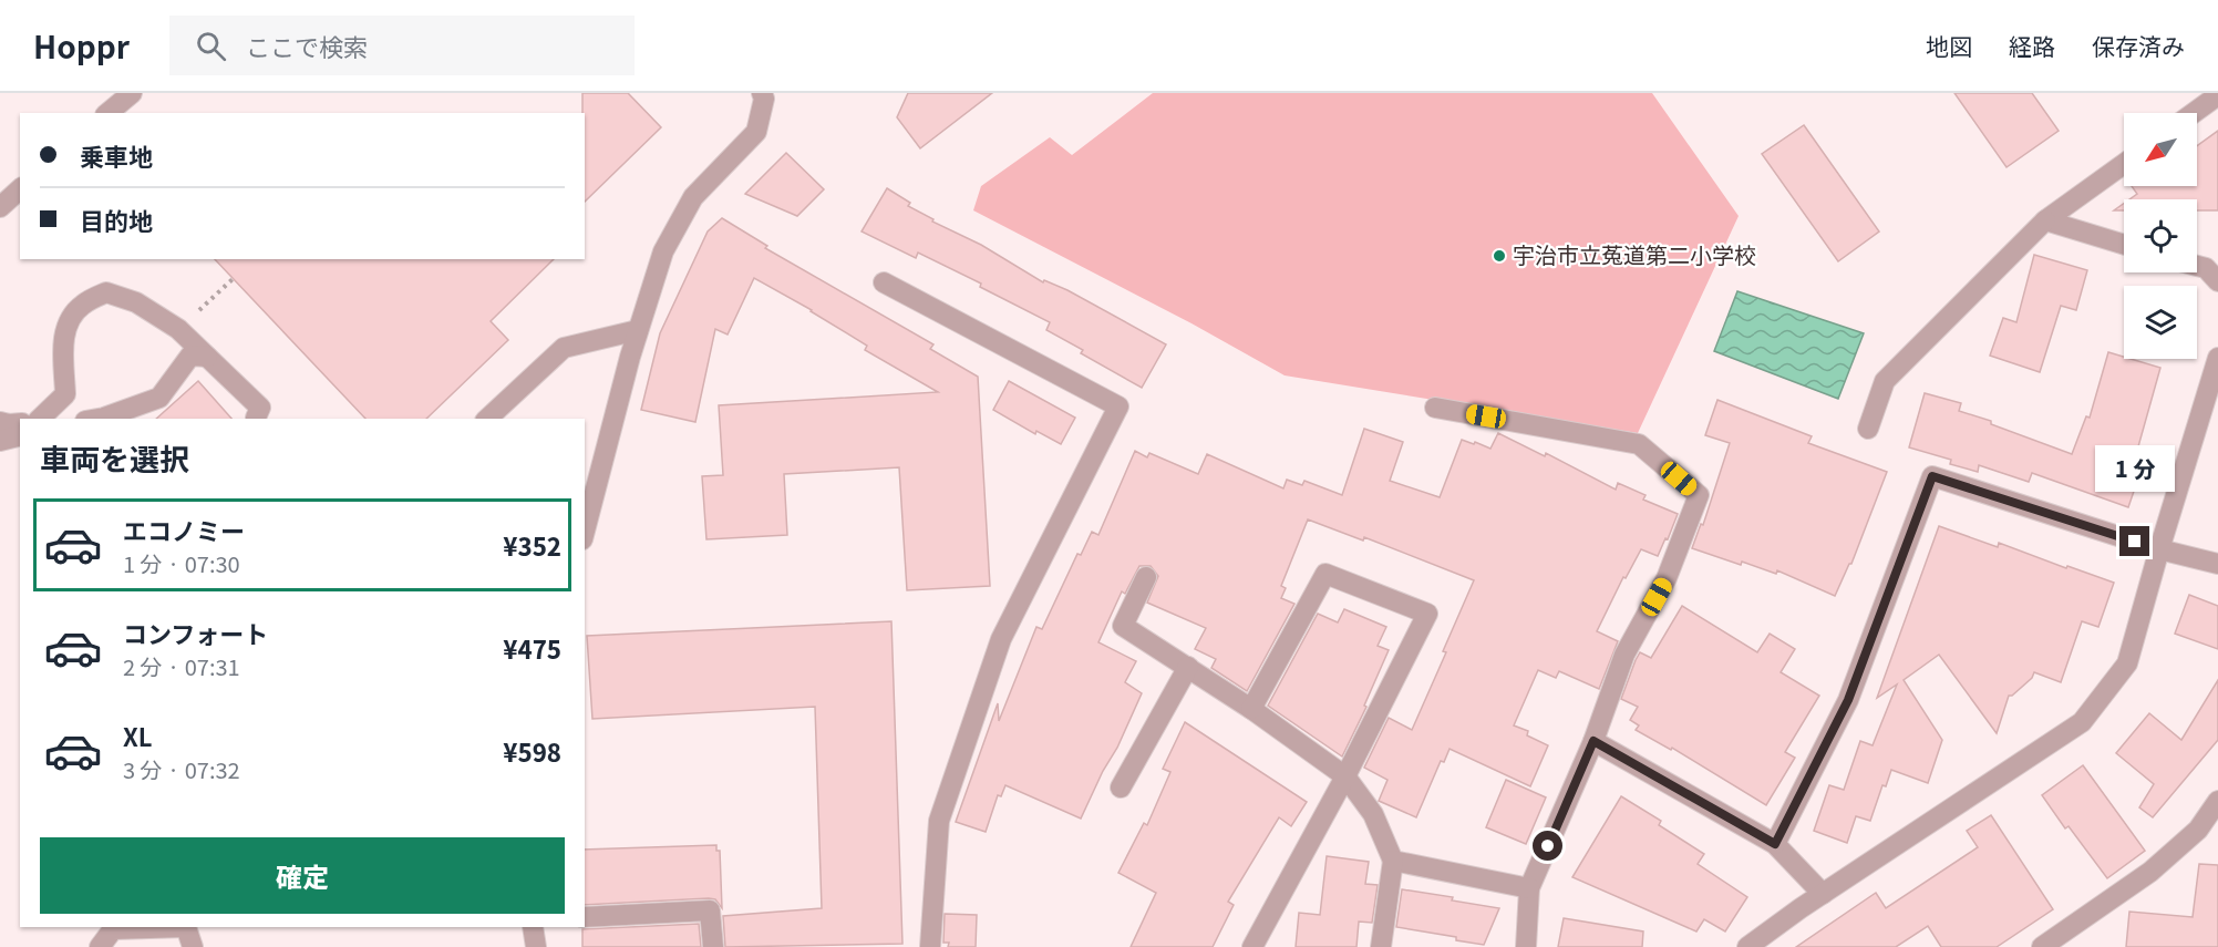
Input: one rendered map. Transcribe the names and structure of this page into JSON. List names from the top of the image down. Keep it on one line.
{"places":["宇治市立菟道第二小学校"],"north":"bottom left","page":{"header":"Hoppr","search":"ここで検索","nav":["地図","経路","保存済み"],"banner":["乗車地","目的地"],"heading":"車両を選択","bubble":"1 分","list":[{"name":"エコノミー","note":"1 分 · 07:30","value":"¥352"},{"name":"コンフォート","note":"2 分 · 07:31","value":"¥475"},{"name":"XL","note":"3 分 · 07:32","value":"¥598"}],"buttons":"確定"}}
